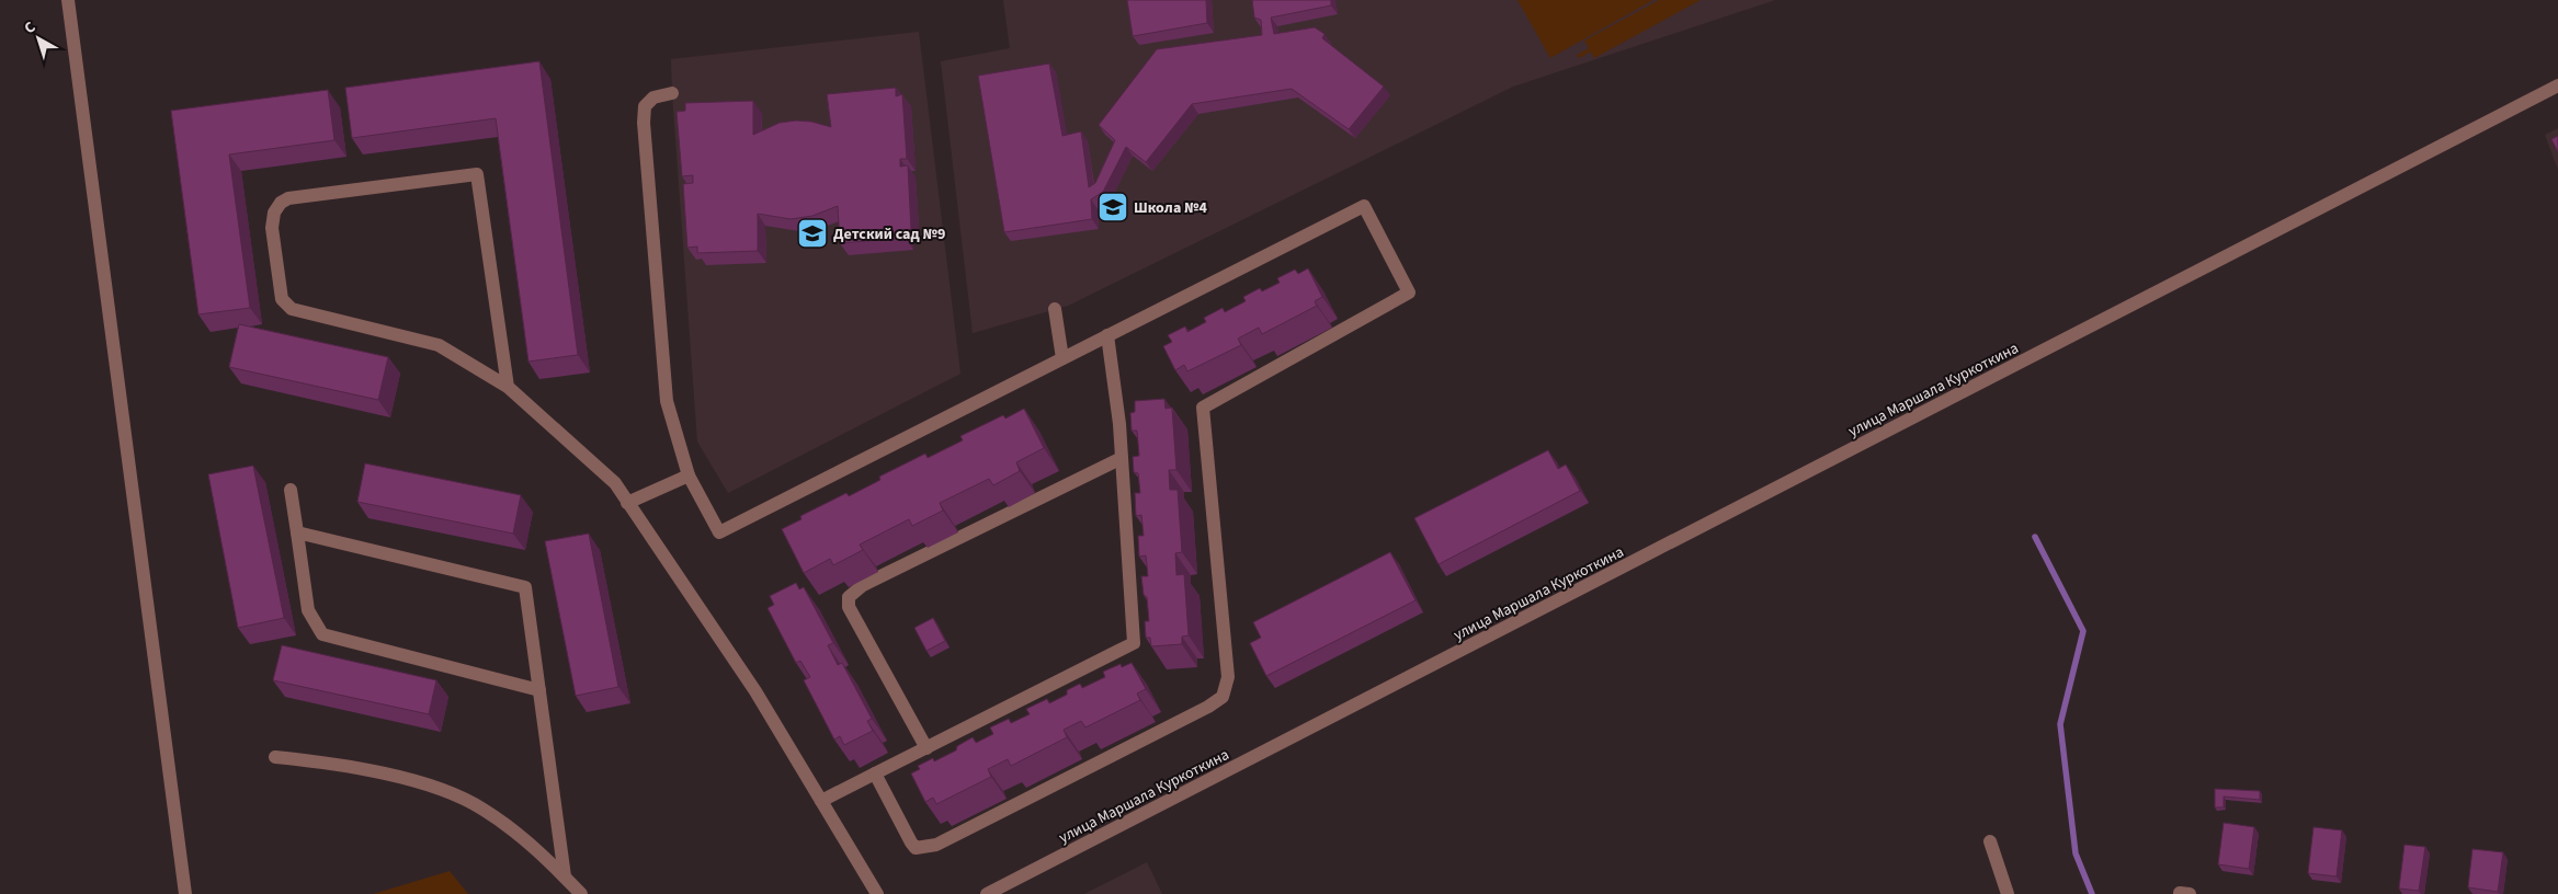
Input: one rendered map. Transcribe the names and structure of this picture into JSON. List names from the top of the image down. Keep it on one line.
{"streets":{"street":["улица Маршала Куркоткина"]},"places":{"school or university":["Школа №4","Детский сад №9"]},"north":"top left"}
